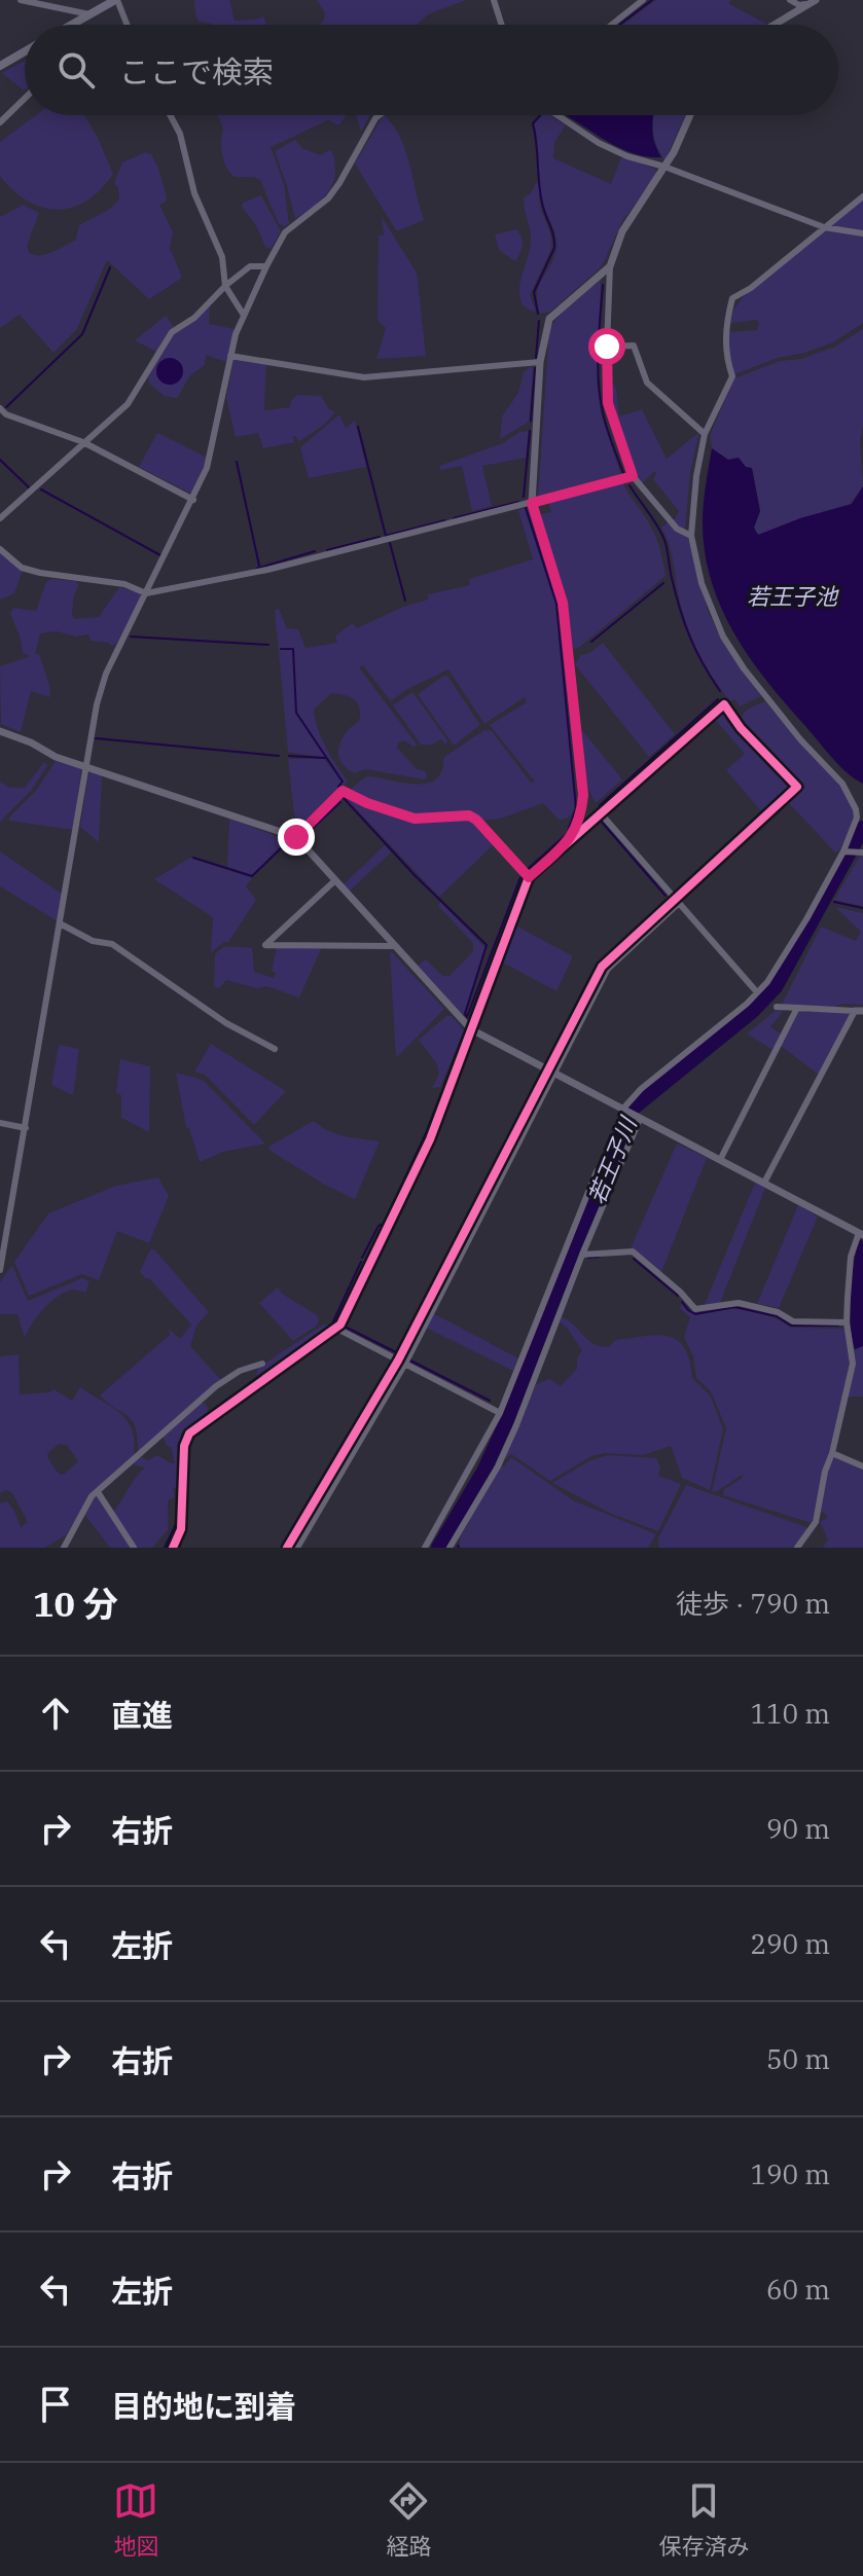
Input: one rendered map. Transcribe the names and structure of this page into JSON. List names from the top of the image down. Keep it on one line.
{"water":["若王子池","若王子川"],"page":{"search":"ここで検索","heading":["10 分","徒歩 · 790 m"],"list":[["直進","110 m"],["右折","90 m"],["左折","290 m"],["右折","50 m"],["右折","190 m"],["左折","60 m"],"目的地に到着"],"nav":["地図","経路","保存済み"]}}
